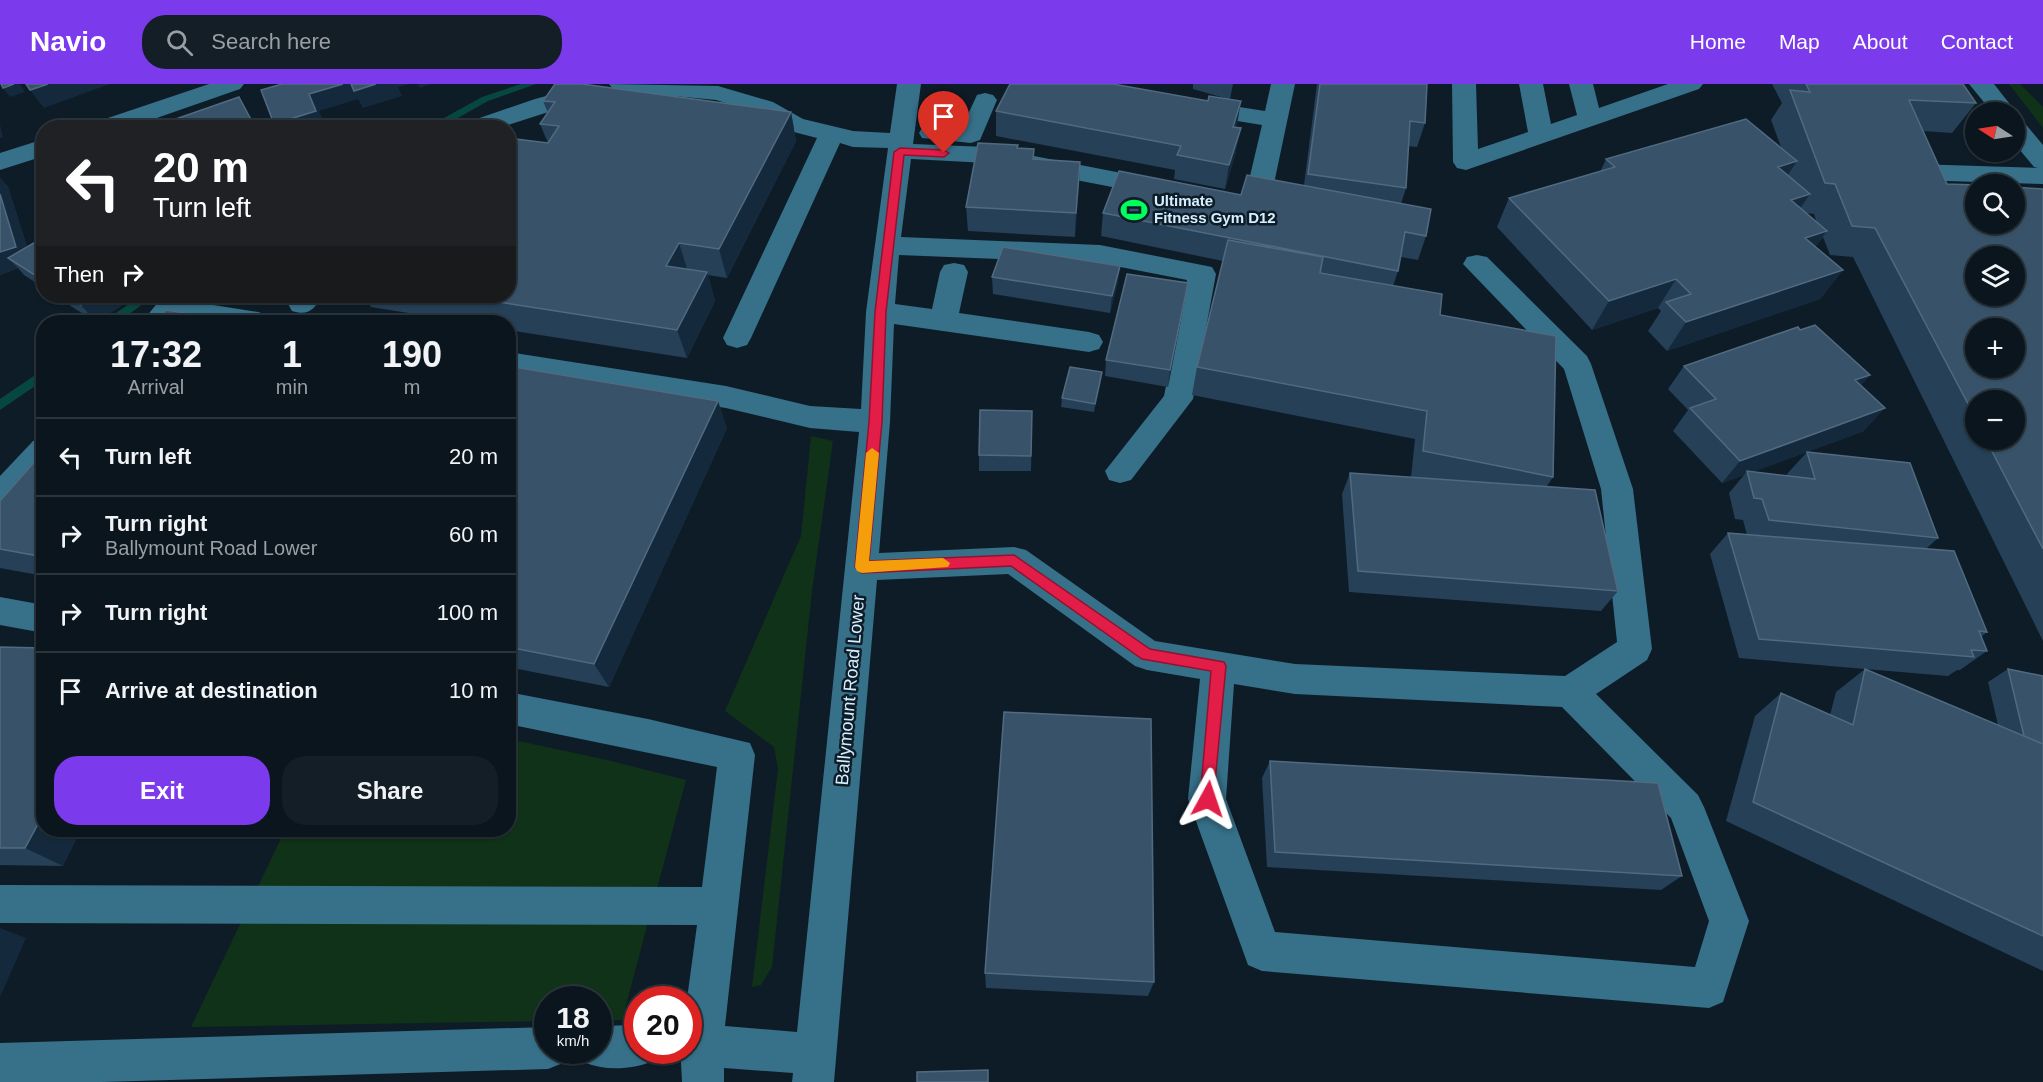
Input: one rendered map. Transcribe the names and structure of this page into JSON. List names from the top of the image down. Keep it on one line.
{"streets":{"street":["Ballymount Road Lower"]},"places":{"sports":["Ultimate Fitness Gym D12"]},"north":"left","page":{"header":"Navio","search":"Search here","nav":["Home","Map","About","Contact"],"map_buttons":["+","−"],"turn":["20 m","Turn left"],"then":"Then","eta":["17:32","Arrival","1","min","190","m"],"list":[{"name":"Turn left","value":"20 m"},{"name":"Turn right","note":"Ballymount Road Lower","value":"60 m"},{"name":"Turn right","value":"100 m"},{"name":"Arrive at destination","value":"10 m"}],"buttons":["Exit","Share"],"speed":"18 km/h","limit":"20"}}
